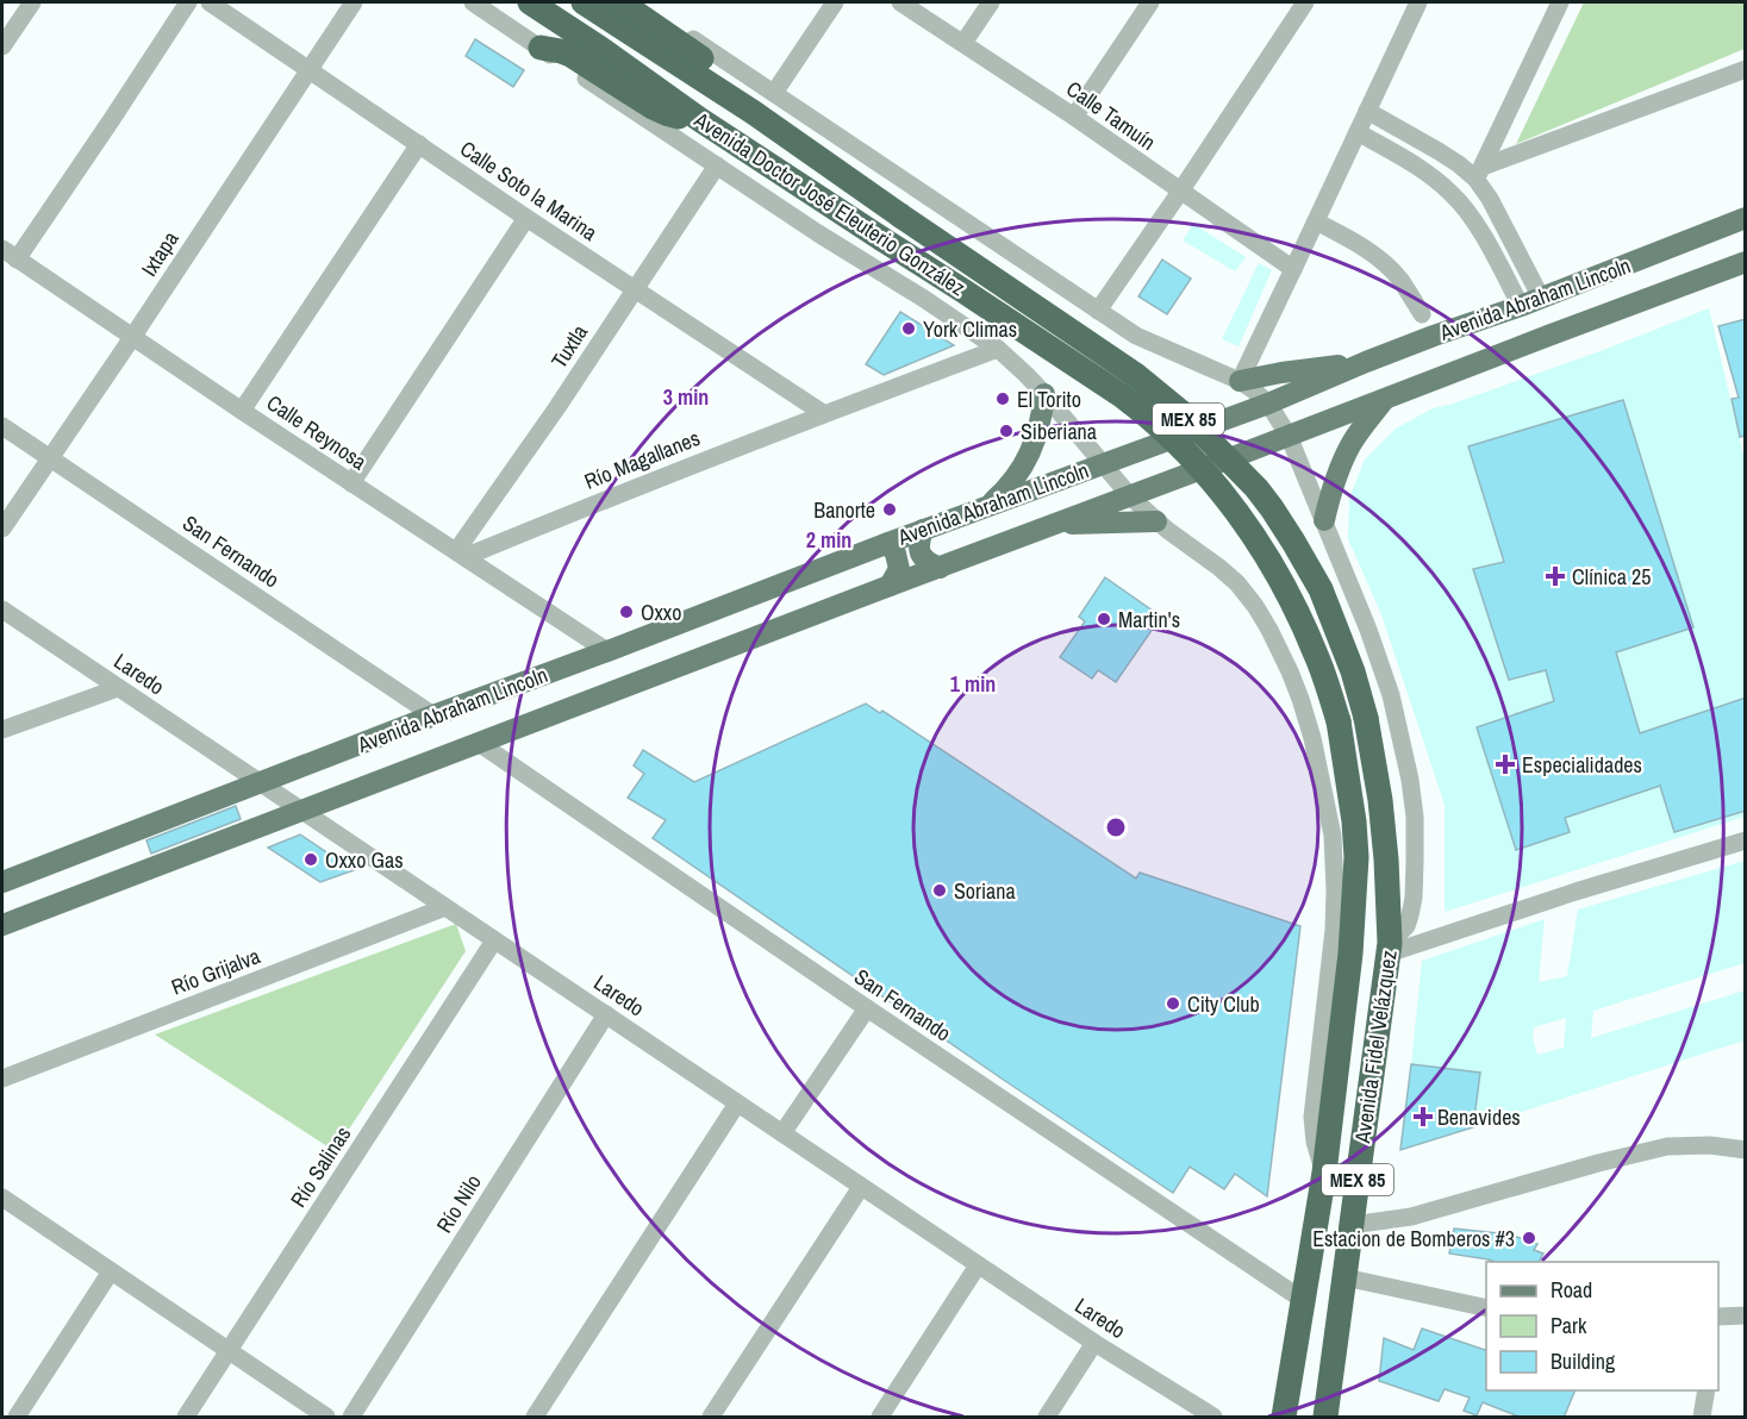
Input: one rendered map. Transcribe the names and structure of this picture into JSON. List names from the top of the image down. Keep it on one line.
{"streets":{"highway":["Avenida Doctor José Eleuterio González","MEX 85","Avenida Fidel Velázquez"],"main road":["Avenida Abraham Lincoln"],"street":["Calle Tamuín","Calle Soto la Marina","Ixtapa","Tuxtla","Calle Reynosa","Río Magallanes","San Fernando","Laredo","Río Grijalva","Río Salinas","Río Nilo"]},"crossings":[["Calle Soto la Marina","Ixtapa"],["Calle Soto la Marina","Tuxtla"],["Calle Soto la Marina","Río Magallanes"],["Avenida Doctor José Eleuterio González","Avenida Fidel Velázquez"],["Ixtapa","Calle Reynosa"],["Ixtapa","San Fernando"],["Avenida Abraham Lincoln","Calle Reynosa"],["Avenida Abraham Lincoln","San Fernando"],["Avenida Abraham Lincoln","Laredo"],["Tuxtla","Calle Reynosa"],["Tuxtla","Río Magallanes"],["Calle Reynosa","Río Magallanes"],["San Fernando","Avenida Fidel Velázquez"],["Laredo","Río Grijalva"],["Laredo","Río Salinas"],["Laredo","Río Nilo"]],"places":{"other":["York Climas","El Torito","Siberiana","Banorte","Oxxo","Martin's","Oxxo Gas","Soriana","City Club","Estacion de Bomberos #3"],"health":["Clínica 25","Especialidades","Benavides"]},"legend":["Road","Park","Building"],"rings":["3 min","2 min","1 min"]}
